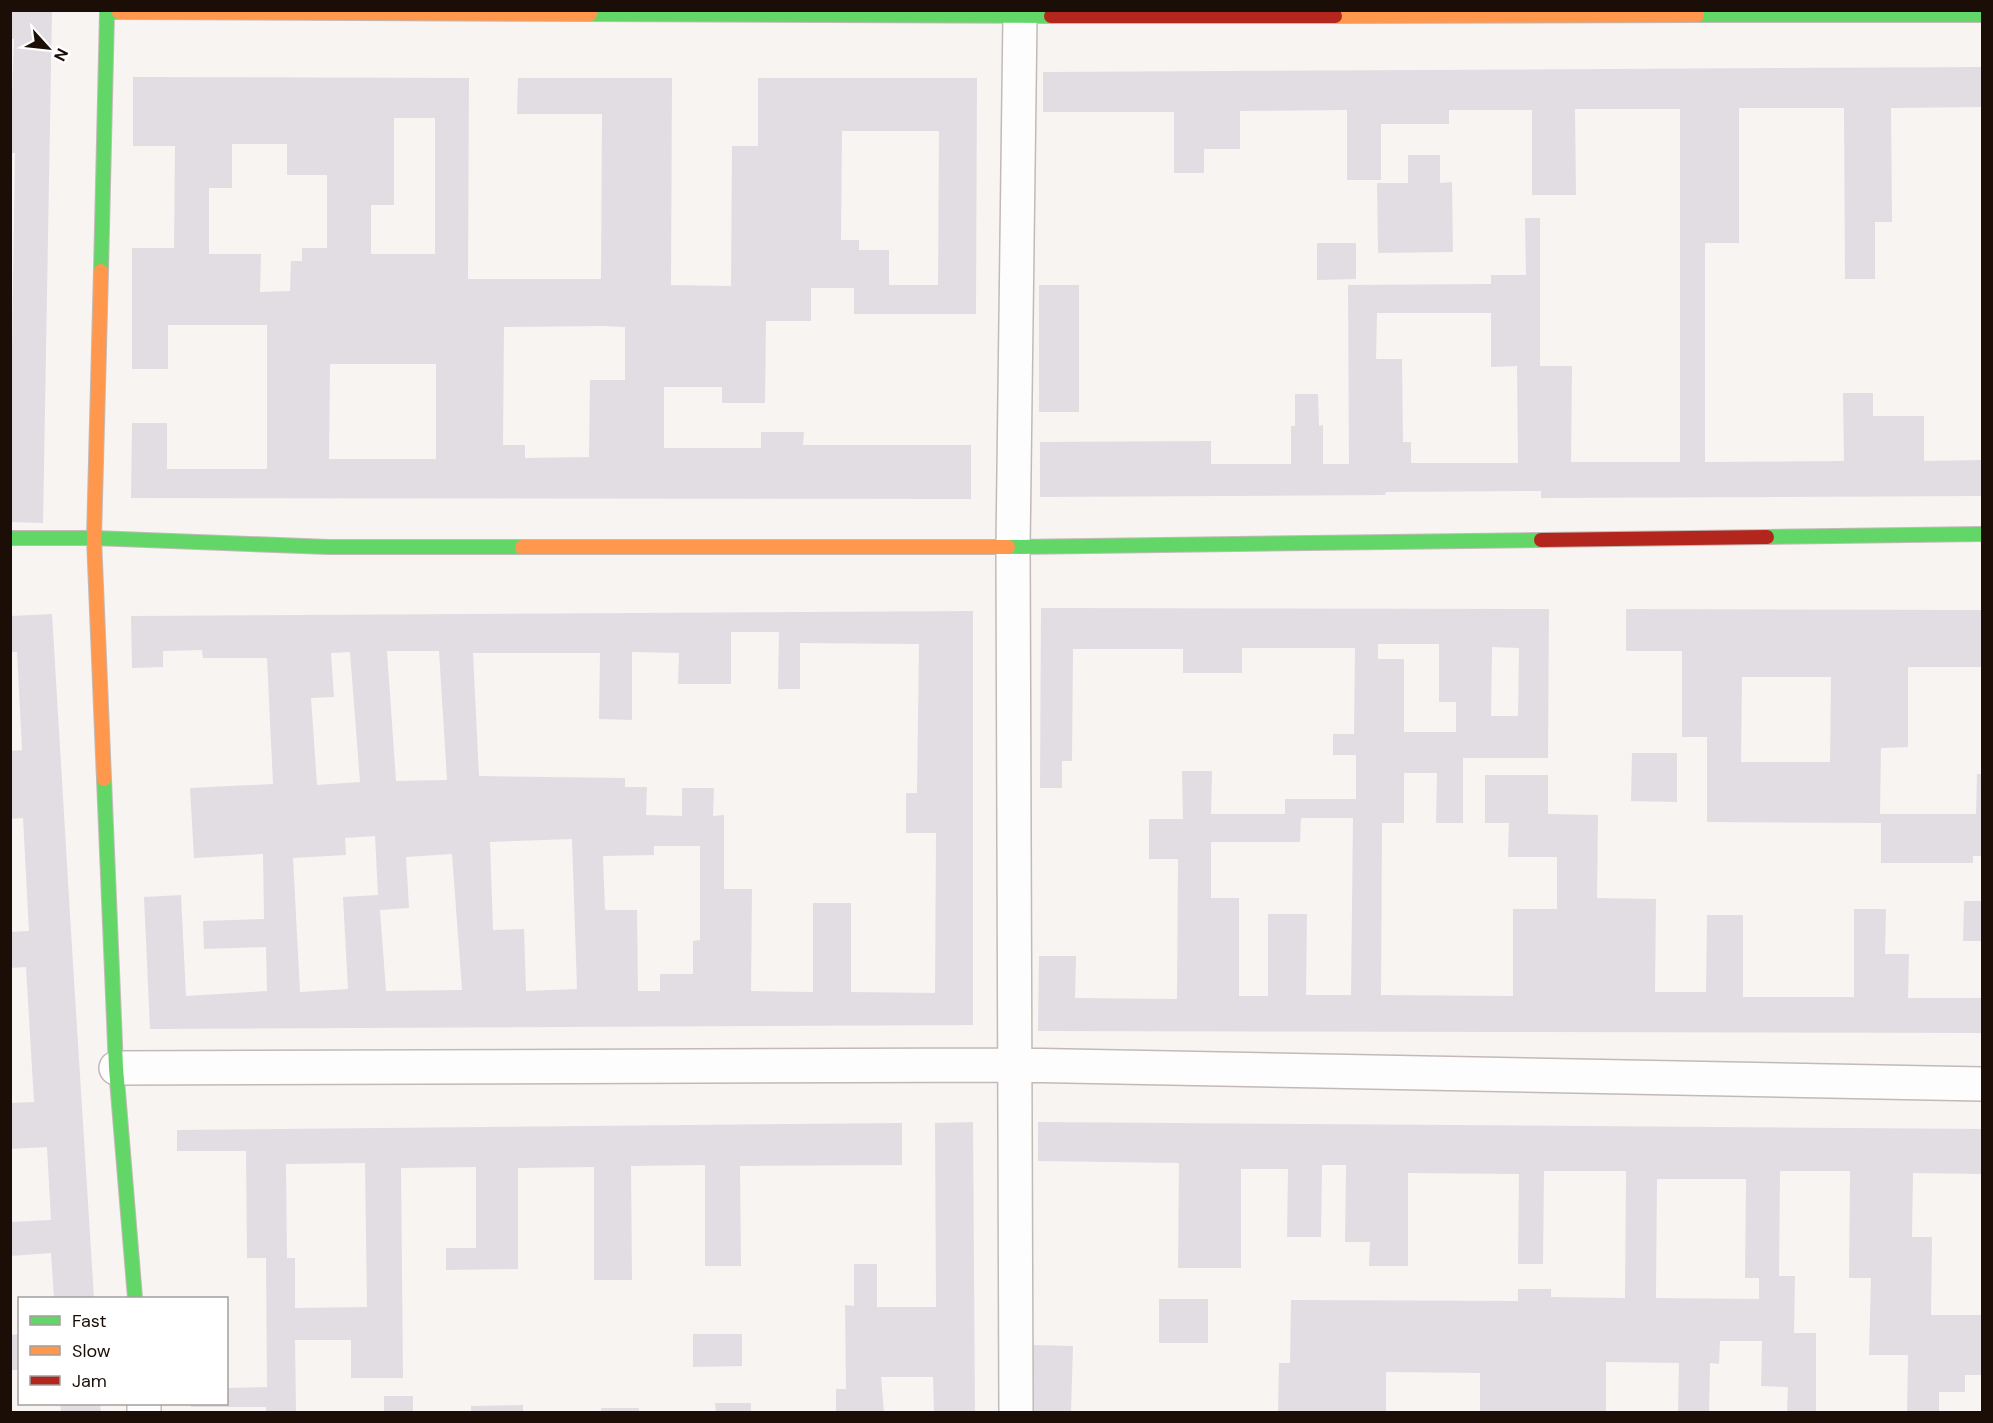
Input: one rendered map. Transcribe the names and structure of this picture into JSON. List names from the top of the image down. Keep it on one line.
{"legend":["Fast","Slow","Jam"],"north":"bottom right"}
